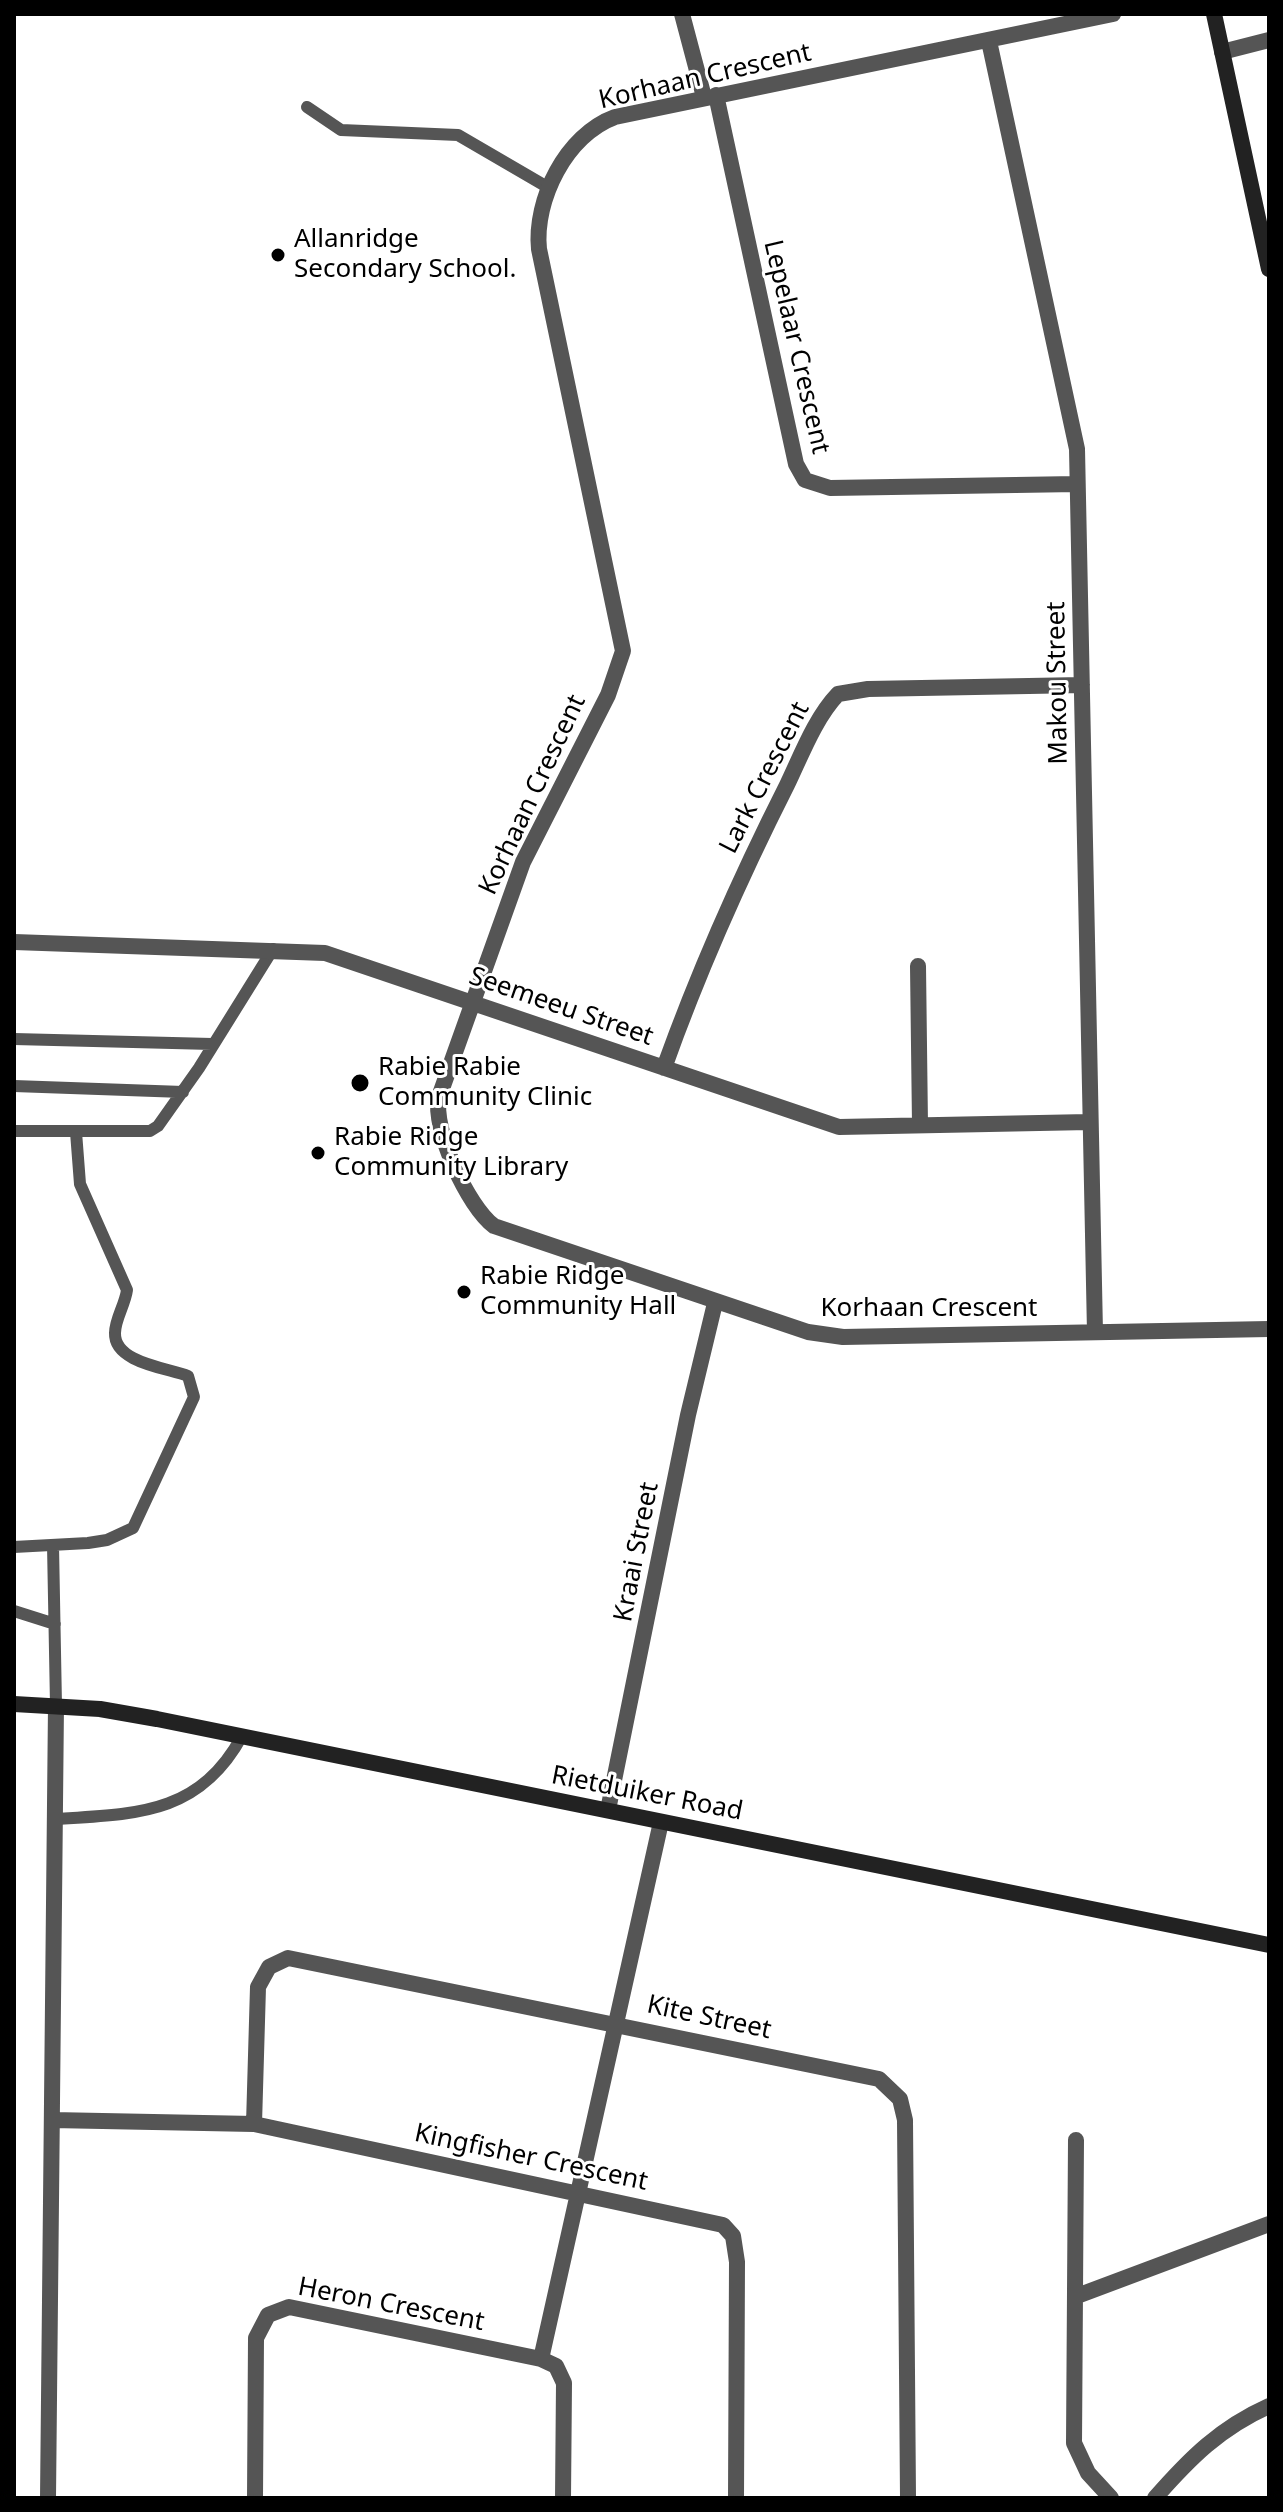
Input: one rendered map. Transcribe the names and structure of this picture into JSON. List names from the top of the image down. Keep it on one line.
{"streets":{"street":["Korhaan Crescent","Lepelaar Crescent","Makou Street","Lark Crescent","Seemeeu Street","Kraai Street","Rietduiker Road","Kite Street","Kingfisher Crescent","Heron Crescent"]},"crossings":[["Korhaan Crescent","Lepelaar Crescent"],["Korhaan Crescent","Makou Street"],["Korhaan Crescent","Seemeeu Street"],["Korhaan Crescent","Kraai Street"],["Lepelaar Crescent","Makou Street"],["Makou Street","Lark Crescent"],["Makou Street","Seemeeu Street"],["Lark Crescent","Seemeeu Street"],["Kraai Street","Rietduiker Road"],["Kite Street","Kingfisher Crescent"]],"places":["Allanridge Secondary School.","Rabie Rabie Community Clinic","Rabie Ridge Community Library","Rabie Ridge Community Hall"]}
